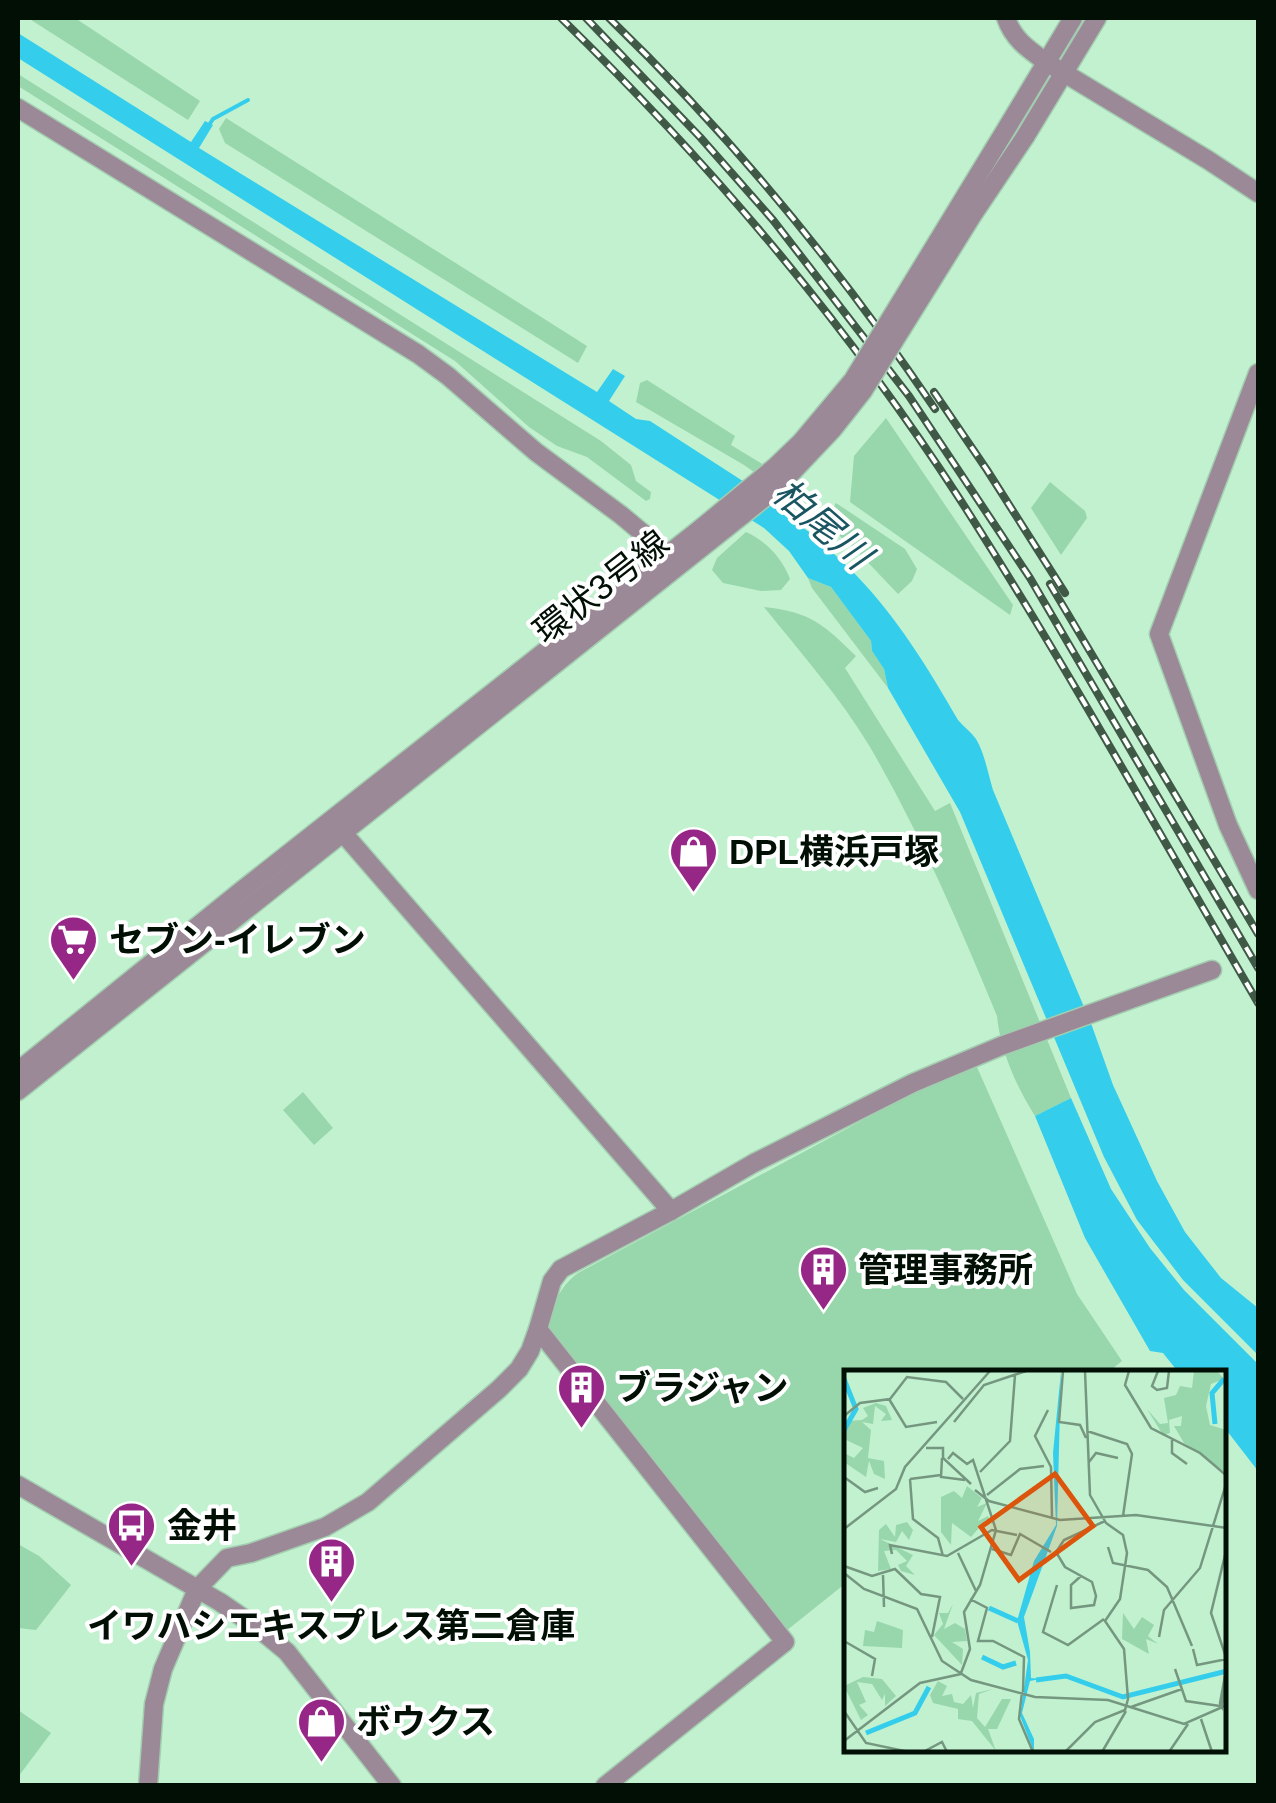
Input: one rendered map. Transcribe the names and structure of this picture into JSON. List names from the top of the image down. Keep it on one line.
{"streets":{"street":["環状3号線"]},"water":["柏尾川"],"places":{"shop":["DPL横浜戸塚","ボウクス"],"supermarket":["セブン-イレブン"],"building":["管理事務所","ブラジャン","イワハシエキスプレス第二倉庫"],"bus stop":["金井"]}}
